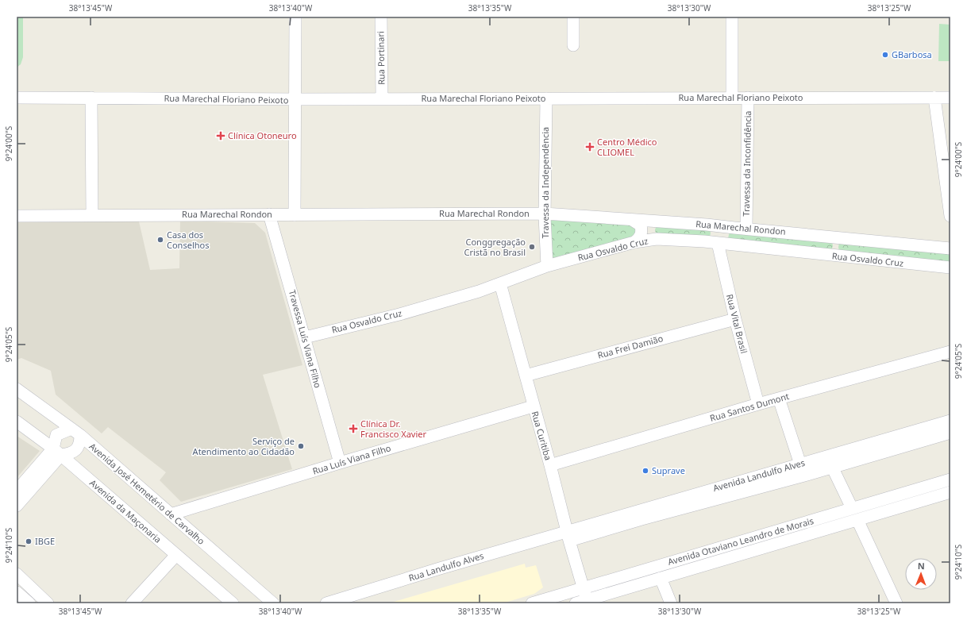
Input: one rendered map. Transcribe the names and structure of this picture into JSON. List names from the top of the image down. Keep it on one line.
{"streets":{"street":["Rua Portinari","Rua Marechal Floriano Peixoto","Travessa da Inconfidência","Travessa da Independência","Rua Marechal Rondon","Rua Osvaldo Cruz","Rua Vital Brasil","Travessa Luís Viana Filho","Rua Frei Damião","Rua Santos Dumont","Rua Curitiba","Rua Luís Viana Filho","Avenida Landulfo Alves","Avenida José Hemetério de Carvalho","Avenida da Maçonaria","Avenida Otaviano Leandro de Morais","Rua Landulfo Alves"]},"crossings":[["Rua Portinari","Rua Marechal Floriano Peixoto"],["Rua Marechal Floriano Peixoto","Travessa da Inconfidência"],["Rua Marechal Floriano Peixoto","Travessa da Independência"],["Travessa da Inconfidência","Rua Marechal Rondon"],["Travessa da Inconfidência","Rua Osvaldo Cruz"],["Travessa da Independência","Rua Marechal Rondon"],["Travessa da Independência","Rua Osvaldo Cruz"],["Rua Marechal Rondon","Travessa Luís Viana Filho"],["Rua Osvaldo Cruz","Rua Vital Brasil"],["Rua Osvaldo Cruz","Travessa Luís Viana Filho"],["Rua Osvaldo Cruz","Rua Curitiba"],["Rua Vital Brasil","Rua Frei Damião"],["Rua Vital Brasil","Rua Santos Dumont"],["Travessa Luís Viana Filho","Rua Luís Viana Filho"],["Rua Frei Damião","Rua Curitiba"],["Rua Santos Dumont","Rua Curitiba"],["Rua Curitiba","Rua Luís Viana Filho"],["Rua Curitiba","Avenida Landulfo Alves"],["Rua Curitiba","Avenida Otaviano Leandro de Morais"],["Rua Curitiba","Rua Landulfo Alves"],["Rua Luís Viana Filho","Avenida José Hemetério de Carvalho"],["Avenida Landulfo Alves","Rua Landulfo Alves"]],"places":{"other":["GBarbosa","Casa dos Conselhos","Conggregação Cristã no Brasil","Serviço de Atendimento ao Cidadão","Suprave","IBGE"],"health":["Clínica Otoneuro","Centro Médico CLIOMEL","Clínica Dr. Francisco Xavier"]},"north":"top","coordinates":["38°13'45\"W","38°13'40\"W","38°13'35\"W","38°13'30\"W","38°13'25\"W","9°24'00\"S","9°24'05\"S","9°24'10\"S"]}
